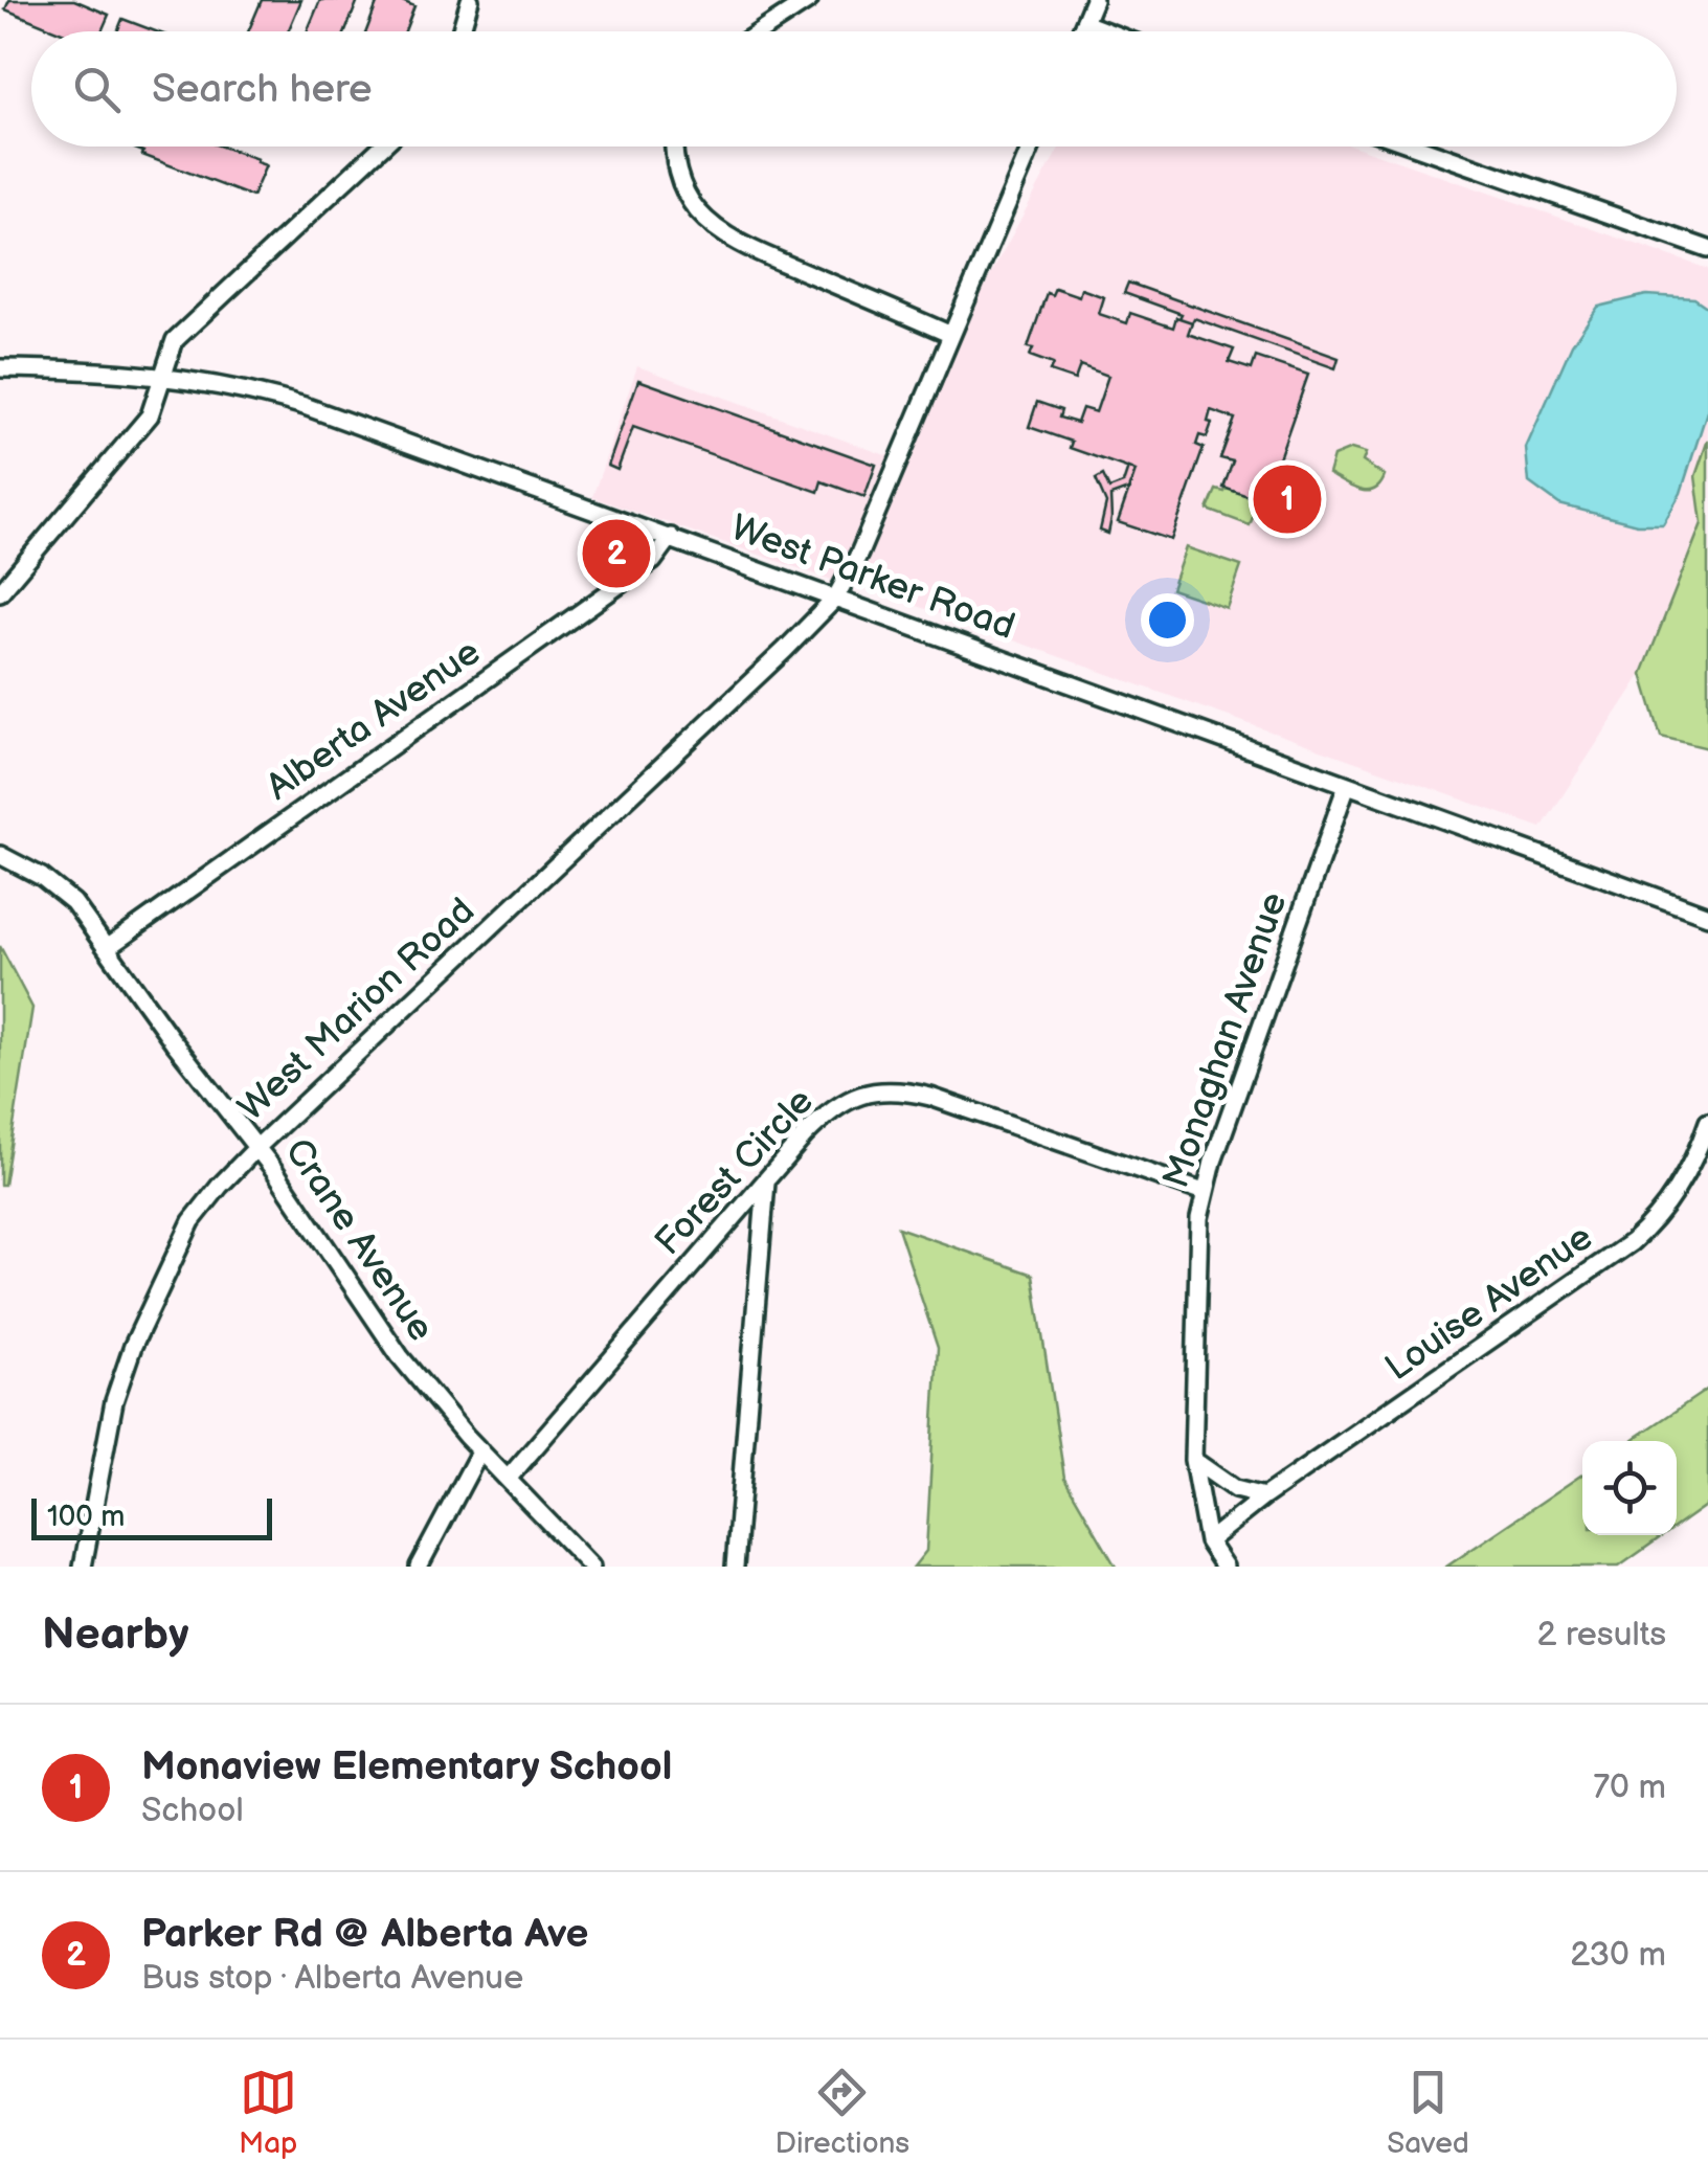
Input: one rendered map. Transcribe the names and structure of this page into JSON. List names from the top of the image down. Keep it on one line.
{"streets":{"street":["West Parker Road","Alberta Avenue","West Marion Road","Monaghan Avenue","Forest Circle","Crane Avenue","Louise Avenue"]},"crossings":[["West Parker Road","Alberta Avenue"],["West Parker Road","West Marion Road"],["West Parker Road","Monaghan Avenue"],["Alberta Avenue","Crane Avenue"],["West Marion Road","Crane Avenue"],["Monaghan Avenue","Forest Circle"],["Monaghan Avenue","Louise Avenue"],["Forest Circle","Crane Avenue"]],"scale_bar":"100 m","page":{"search":"Search here","pins":["1","2"],"scale":"100 m","heading":["Nearby","2 results"],"list":[{"mark":"1","name":"Monaview Elementary School","note":"School","value":"70 m"},{"mark":"2","name":"Parker Rd @ Alberta Ave","note":"Bus stop · Alberta Avenue","value":"230 m"}],"nav":["Map","Directions","Saved"]}}
